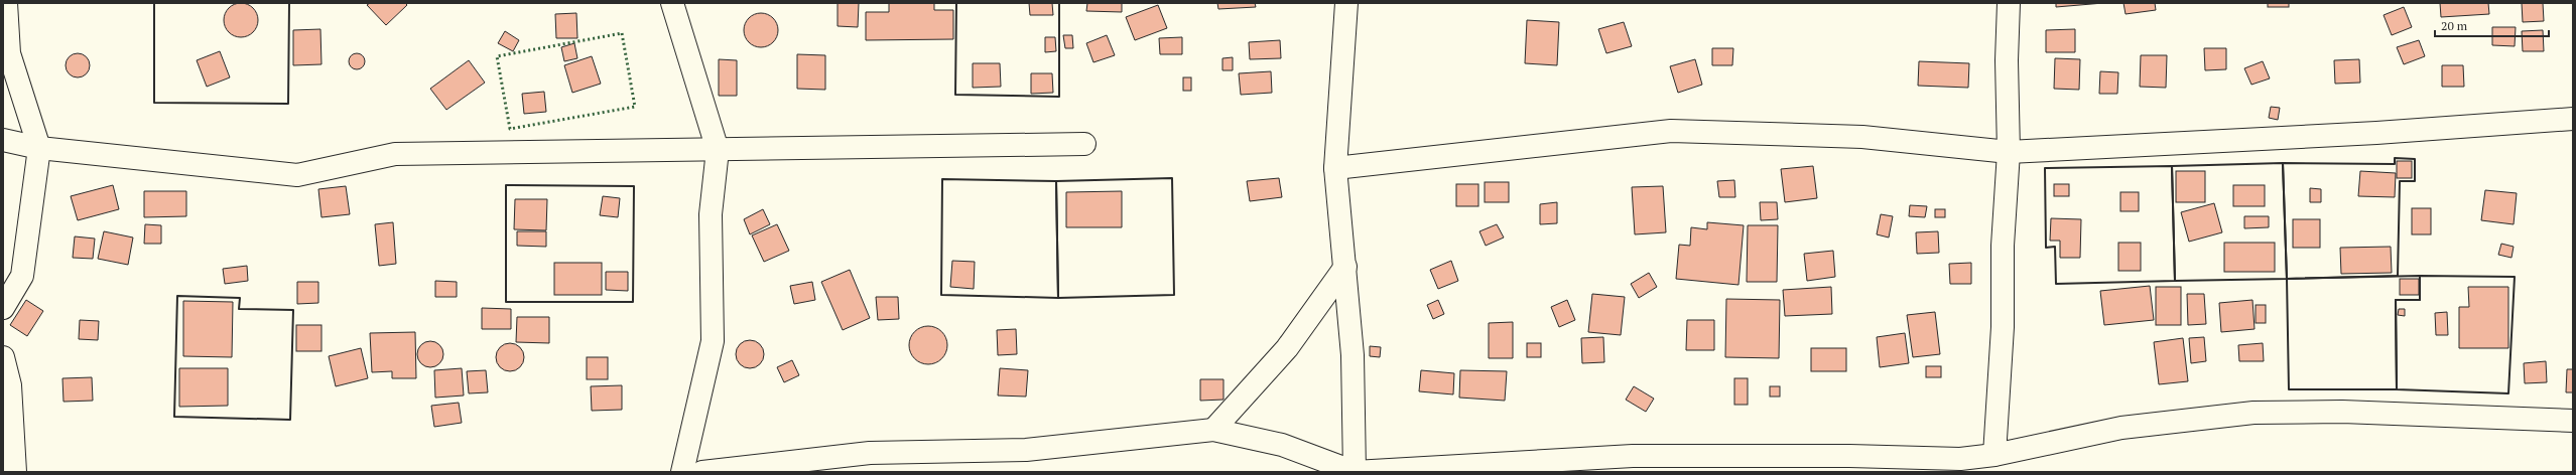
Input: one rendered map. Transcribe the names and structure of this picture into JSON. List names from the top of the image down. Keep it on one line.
{"scale_bar":"20 m"}
